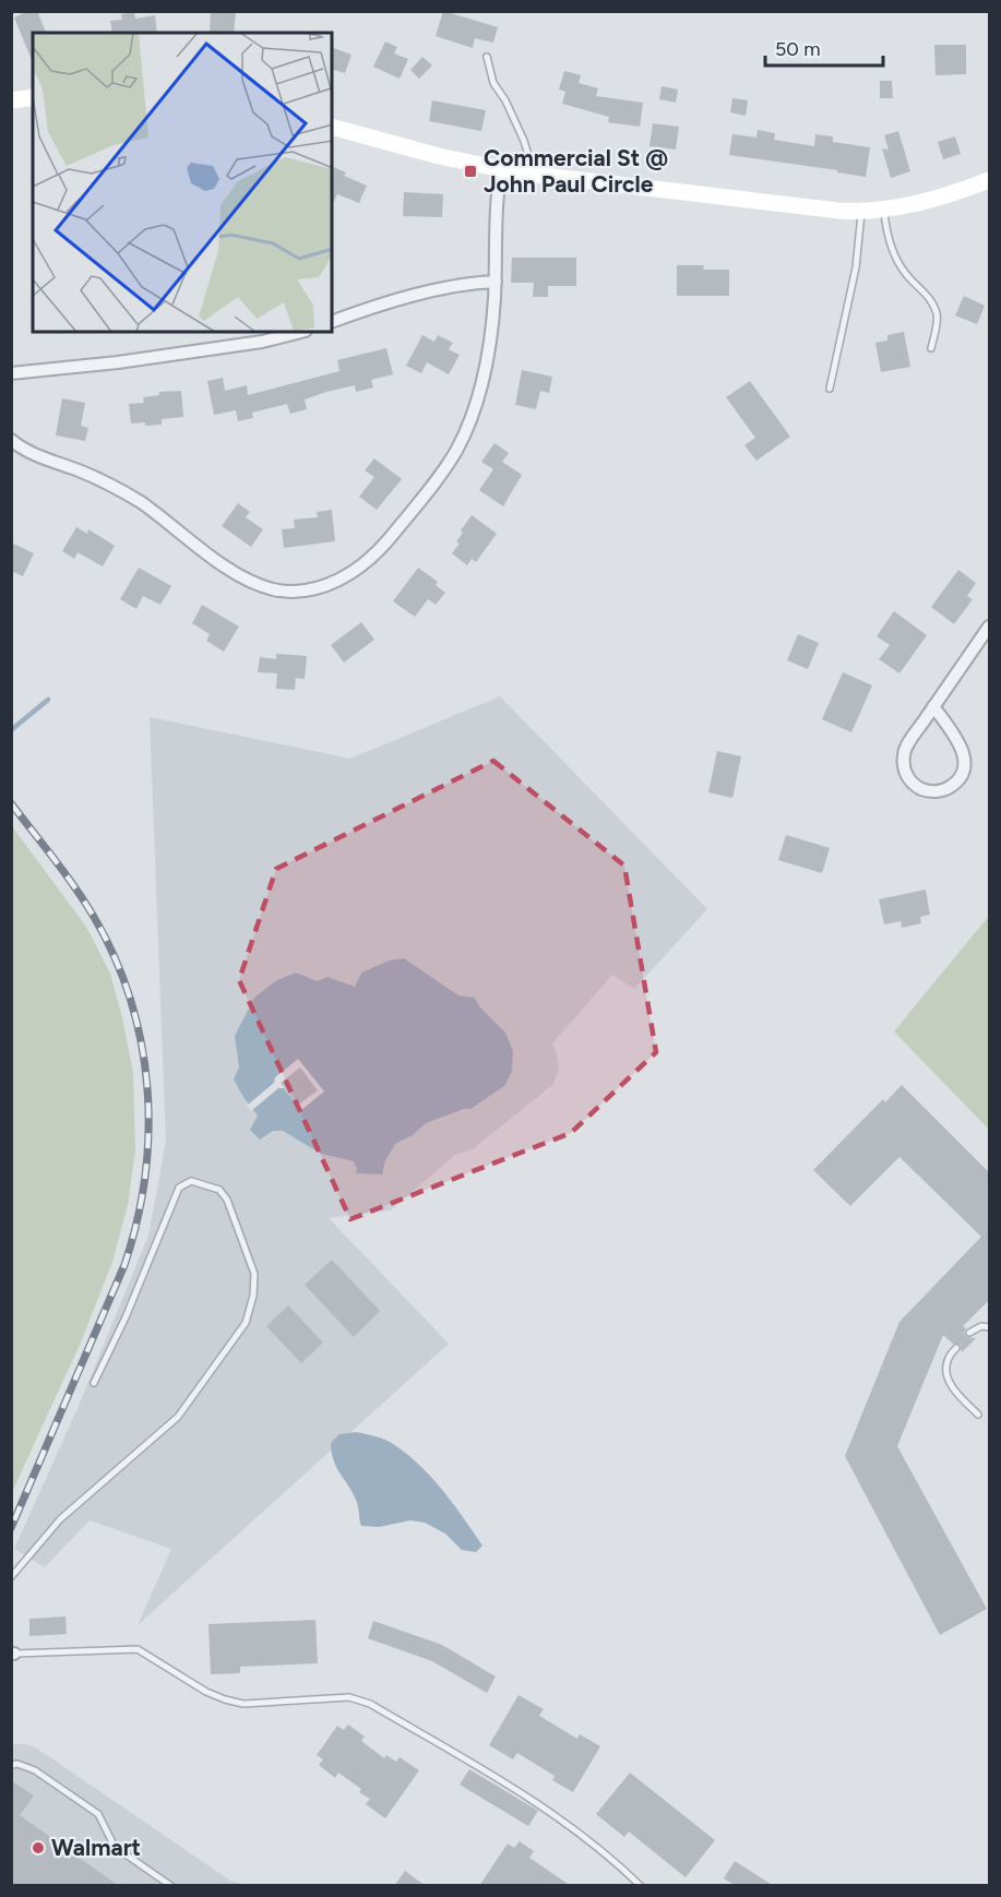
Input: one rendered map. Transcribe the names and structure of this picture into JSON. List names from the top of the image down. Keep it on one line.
{"places":{"transit":["Commercial St @ John Paul Circle"],"other":["Walmart"]},"scale_bar":"50 m"}
